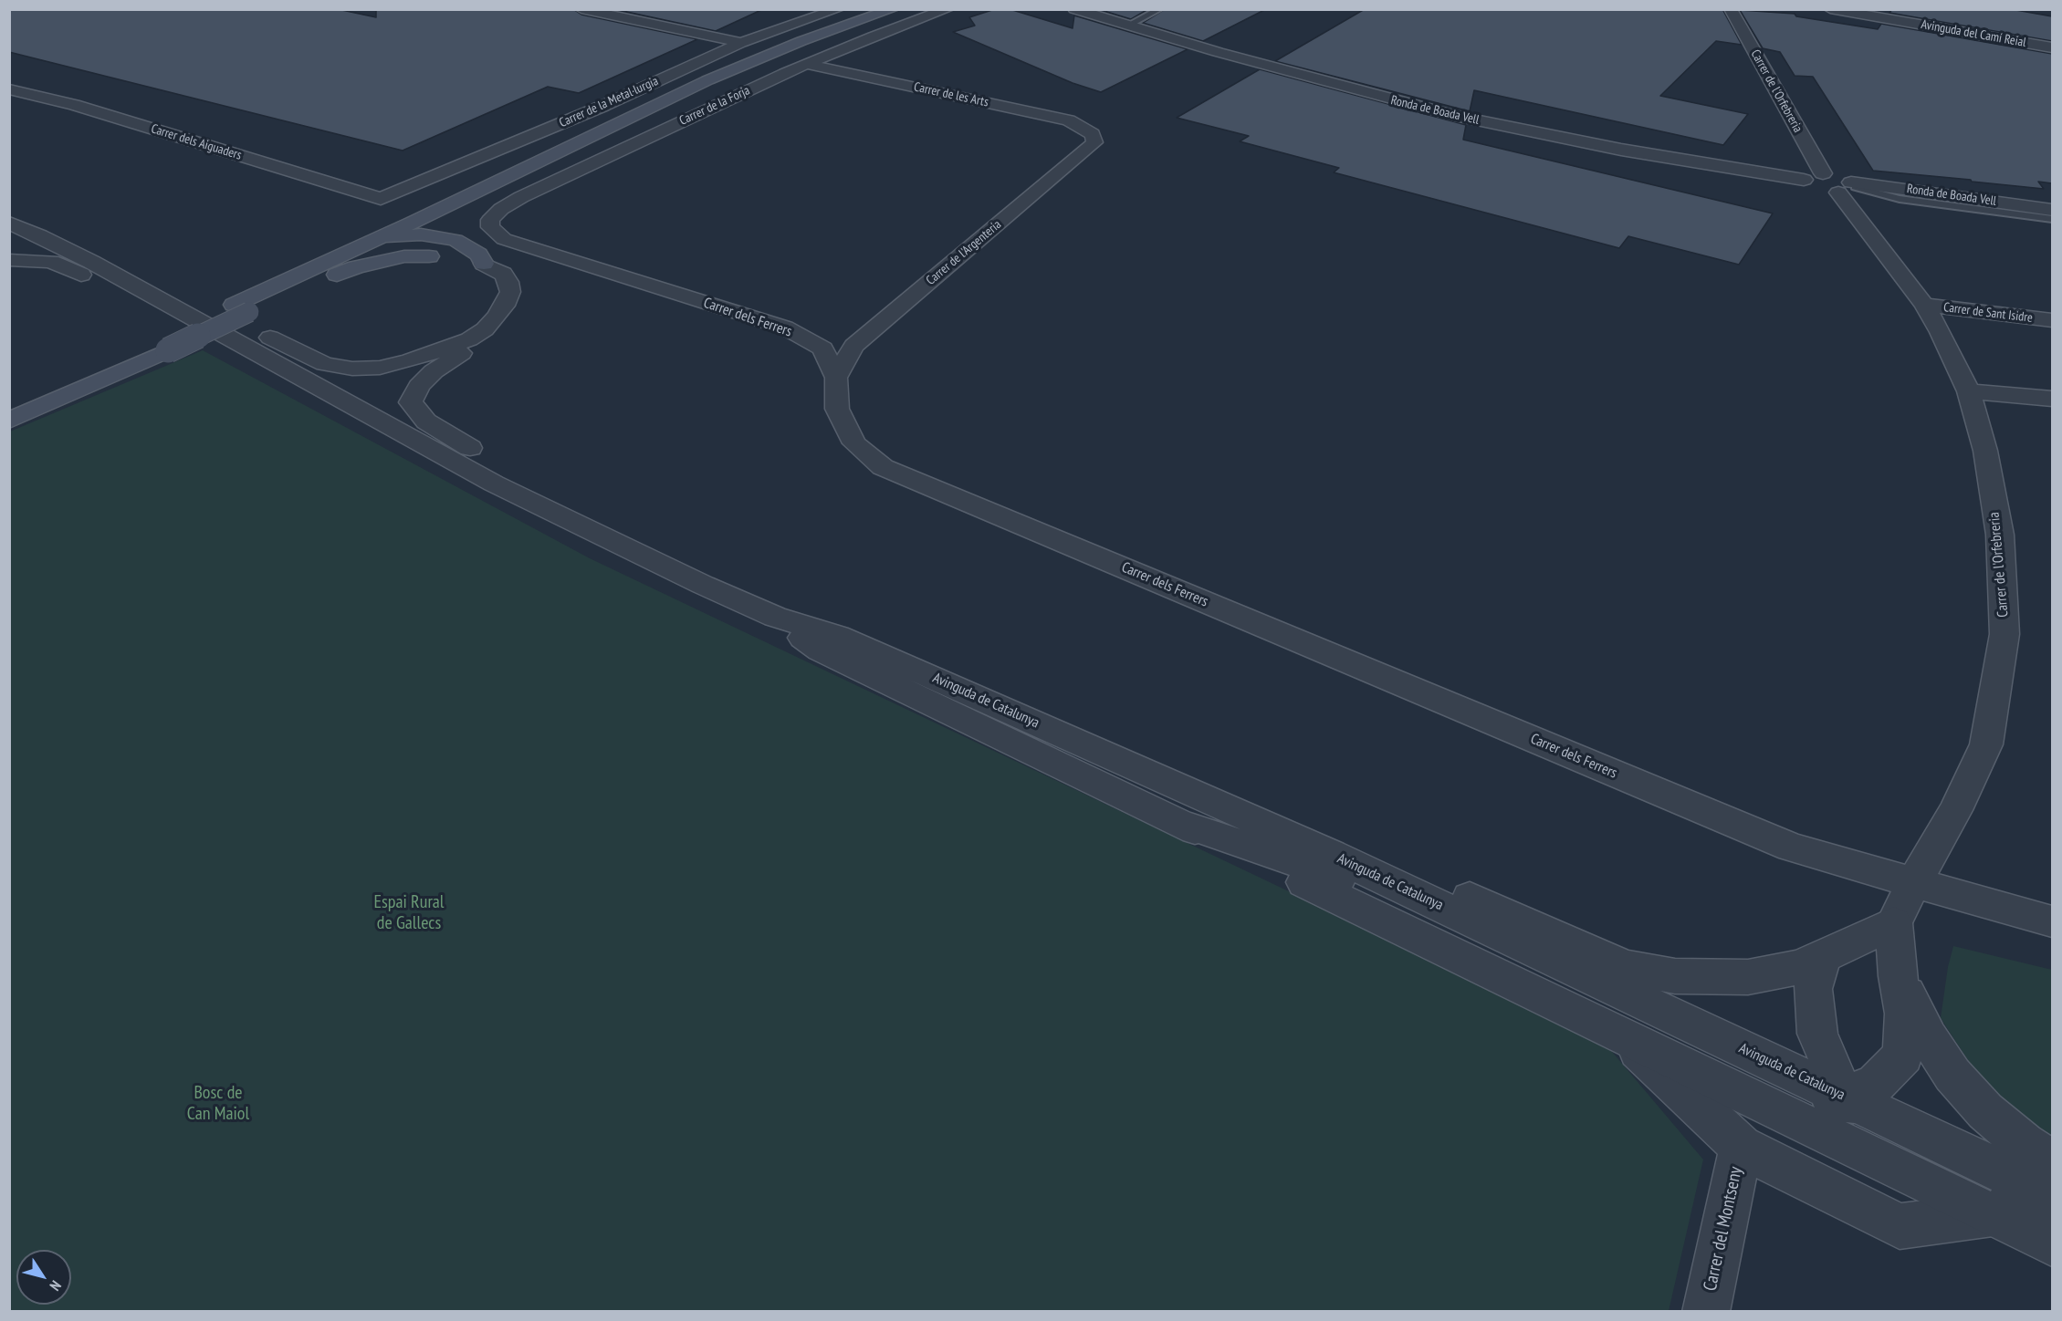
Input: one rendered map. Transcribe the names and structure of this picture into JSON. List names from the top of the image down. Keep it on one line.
{"streets":{"street":["Avinguda del Camí Reial","Carrer de l'Orfebreria","Carrer de les Arts","Carrer de la Metal·lurgia","Carrer de la Forja","Ronda de Boada Vell","Carrer dels Aiguaders","Carrer de l'Argenteria","Carrer de Sant Isidre","Carrer dels Ferrers","Avinguda de Catalunya","Carrer del Montseny"]},"crossings":[["Carrer de l'Orfebreria","Ronda de Boada Vell"],["Carrer de l'Orfebreria","Carrer de Sant Isidre"],["Carrer de l'Orfebreria","Carrer dels Ferrers"],["Carrer de les Arts","Carrer de la Forja"],["Carrer de les Arts","Carrer de l'Argenteria"],["Carrer de la Metal·lurgia","Carrer dels Aiguaders"],["Carrer de la Forja","Carrer dels Ferrers"],["Carrer de l'Argenteria","Carrer dels Ferrers"],["Avinguda de Catalunya","Carrer del Montseny"]],"parks":["Espai Rural de Gallecs","Bosc de Can Maiol"],"north":"bottom right"}
